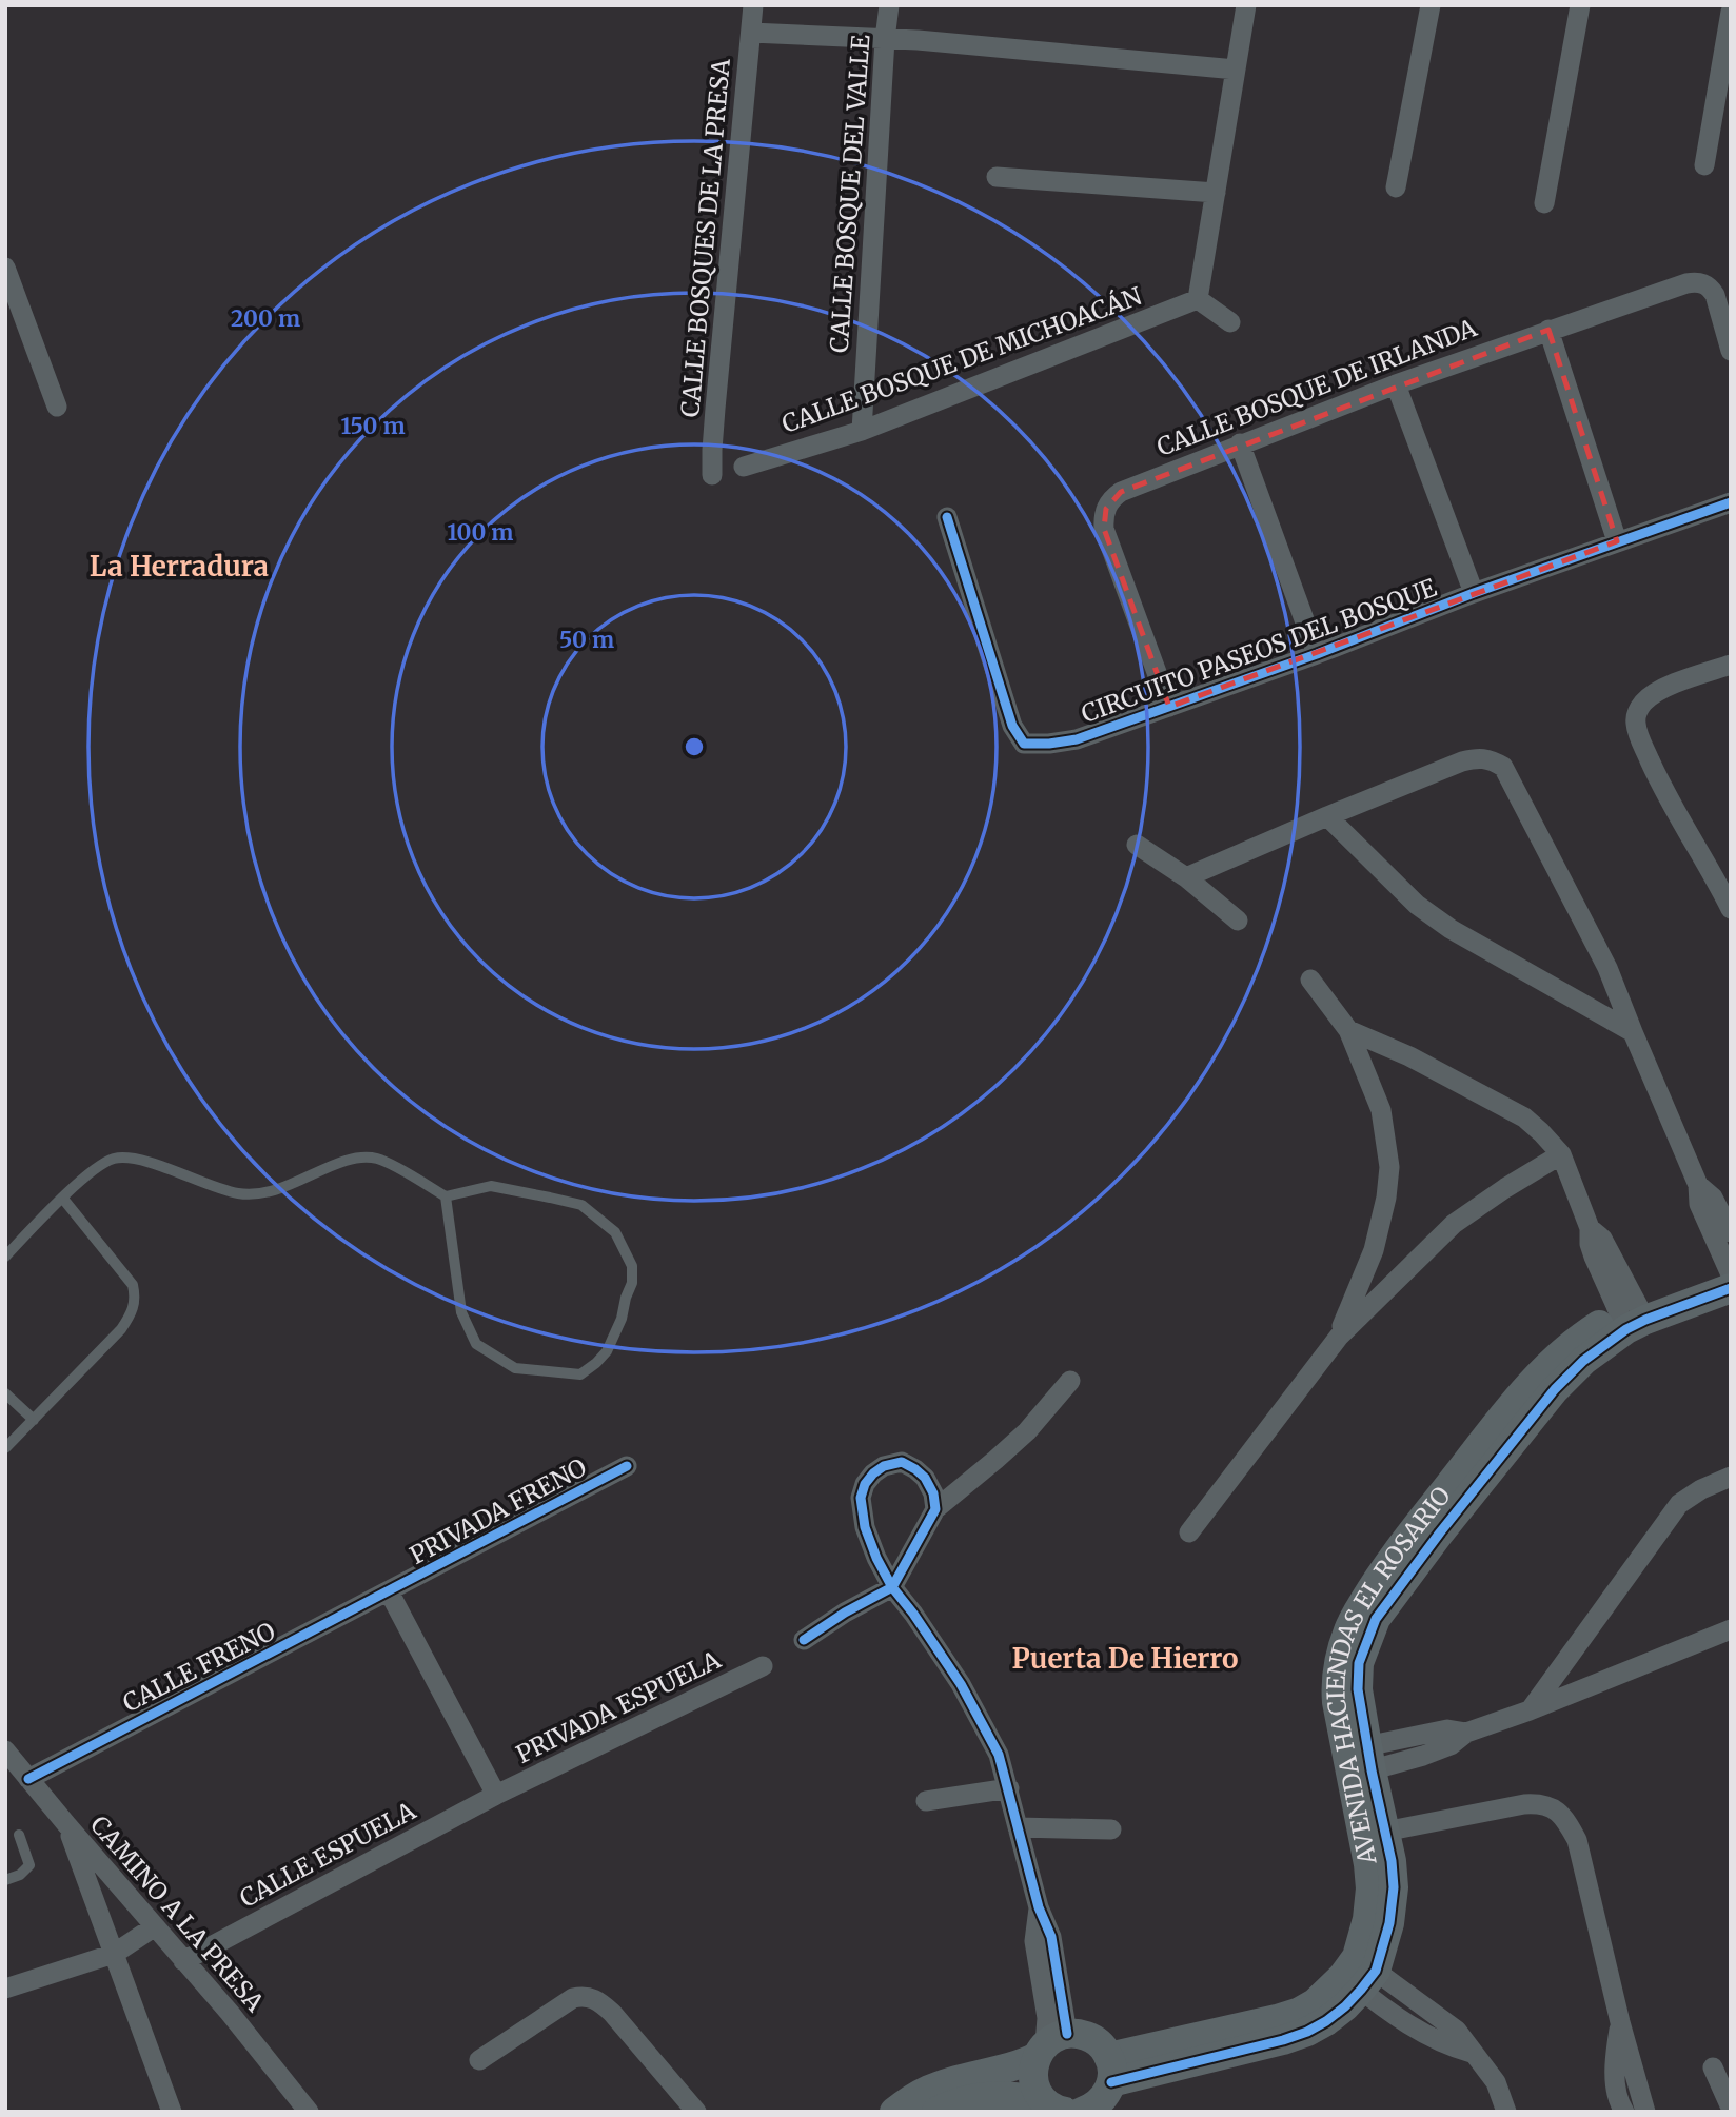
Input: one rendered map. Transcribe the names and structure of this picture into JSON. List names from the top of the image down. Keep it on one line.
{"streets":{"street":["CALLE BOSQUE DEL VALLE","CALLE BOSQUES DE LA PRESA","CALLE BOSQUE DE MICHOACÁN","CALLE BOSQUE DE IRLANDA","CIRCUITO PASEOS DEL BOSQUE","PRIVADA FRENO","CALLE FRENO","AVENIDA HACIENDAS EL ROSARIO","PRIVADA ESPUELA","CALLE ESPUELA","CAMINO A LA PRESA"]},"crossings":[["CALLE BOSQUE DEL VALLE","CALLE BOSQUE DE MICHOACÁN"],["CALLE BOSQUE DE IRLANDA","CIRCUITO PASEOS DEL BOSQUE"],["PRIVADA FRENO","CALLE FRENO"],["CALLE FRENO","CAMINO A LA PRESA"],["PRIVADA ESPUELA","CALLE ESPUELA"],["CALLE ESPUELA","CAMINO A LA PRESA"]],"districts":["La Herradura","Puerta De Hierro"],"rings":["200 m","150 m","100 m","50 m"]}
